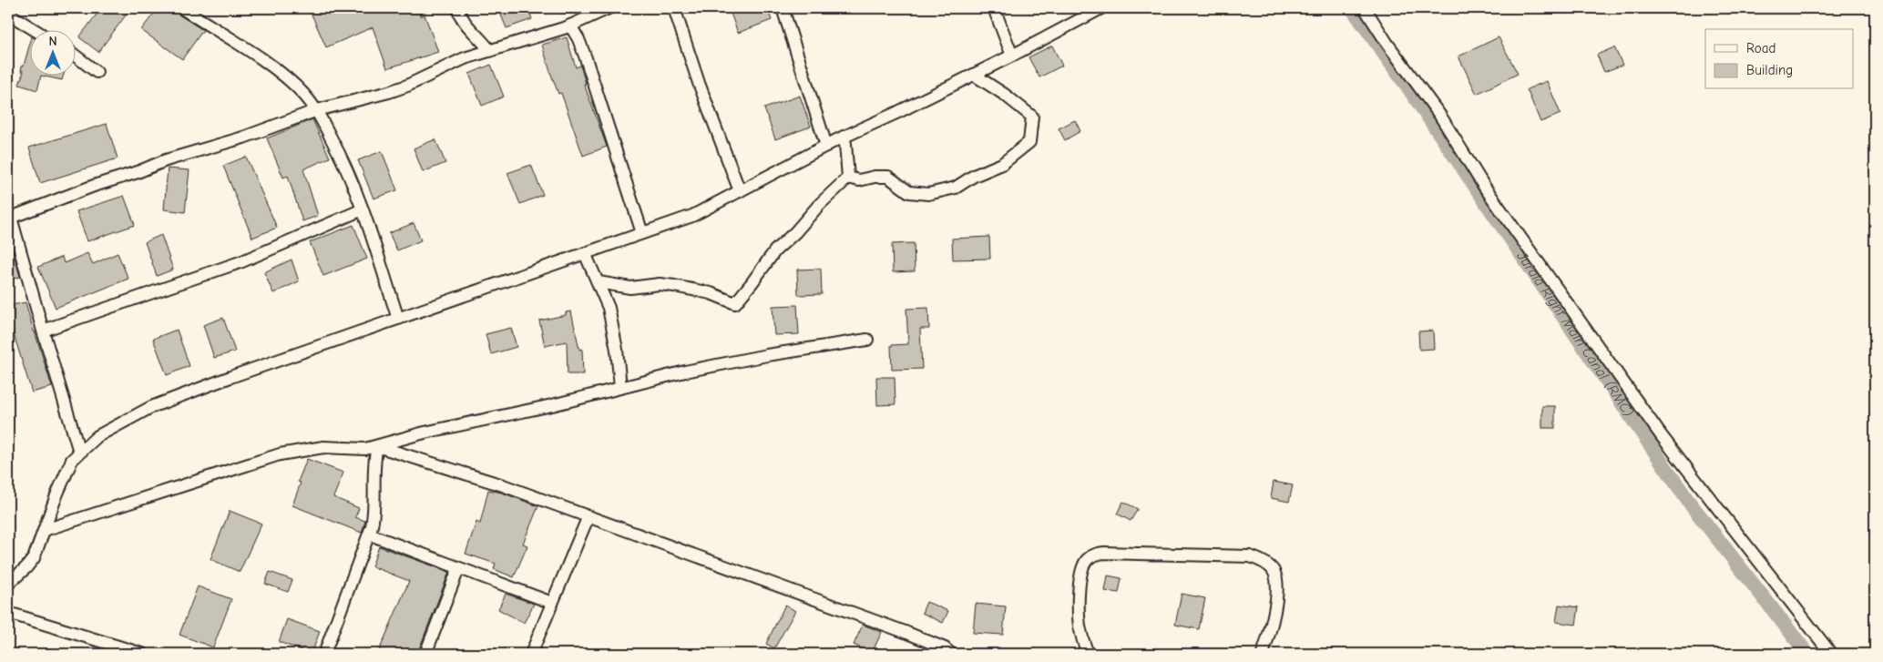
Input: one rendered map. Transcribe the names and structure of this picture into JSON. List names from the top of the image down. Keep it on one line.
{"water":["Jurala Right Main Canal (RMC)"],"legend":["Road","Building"],"north":"top"}
